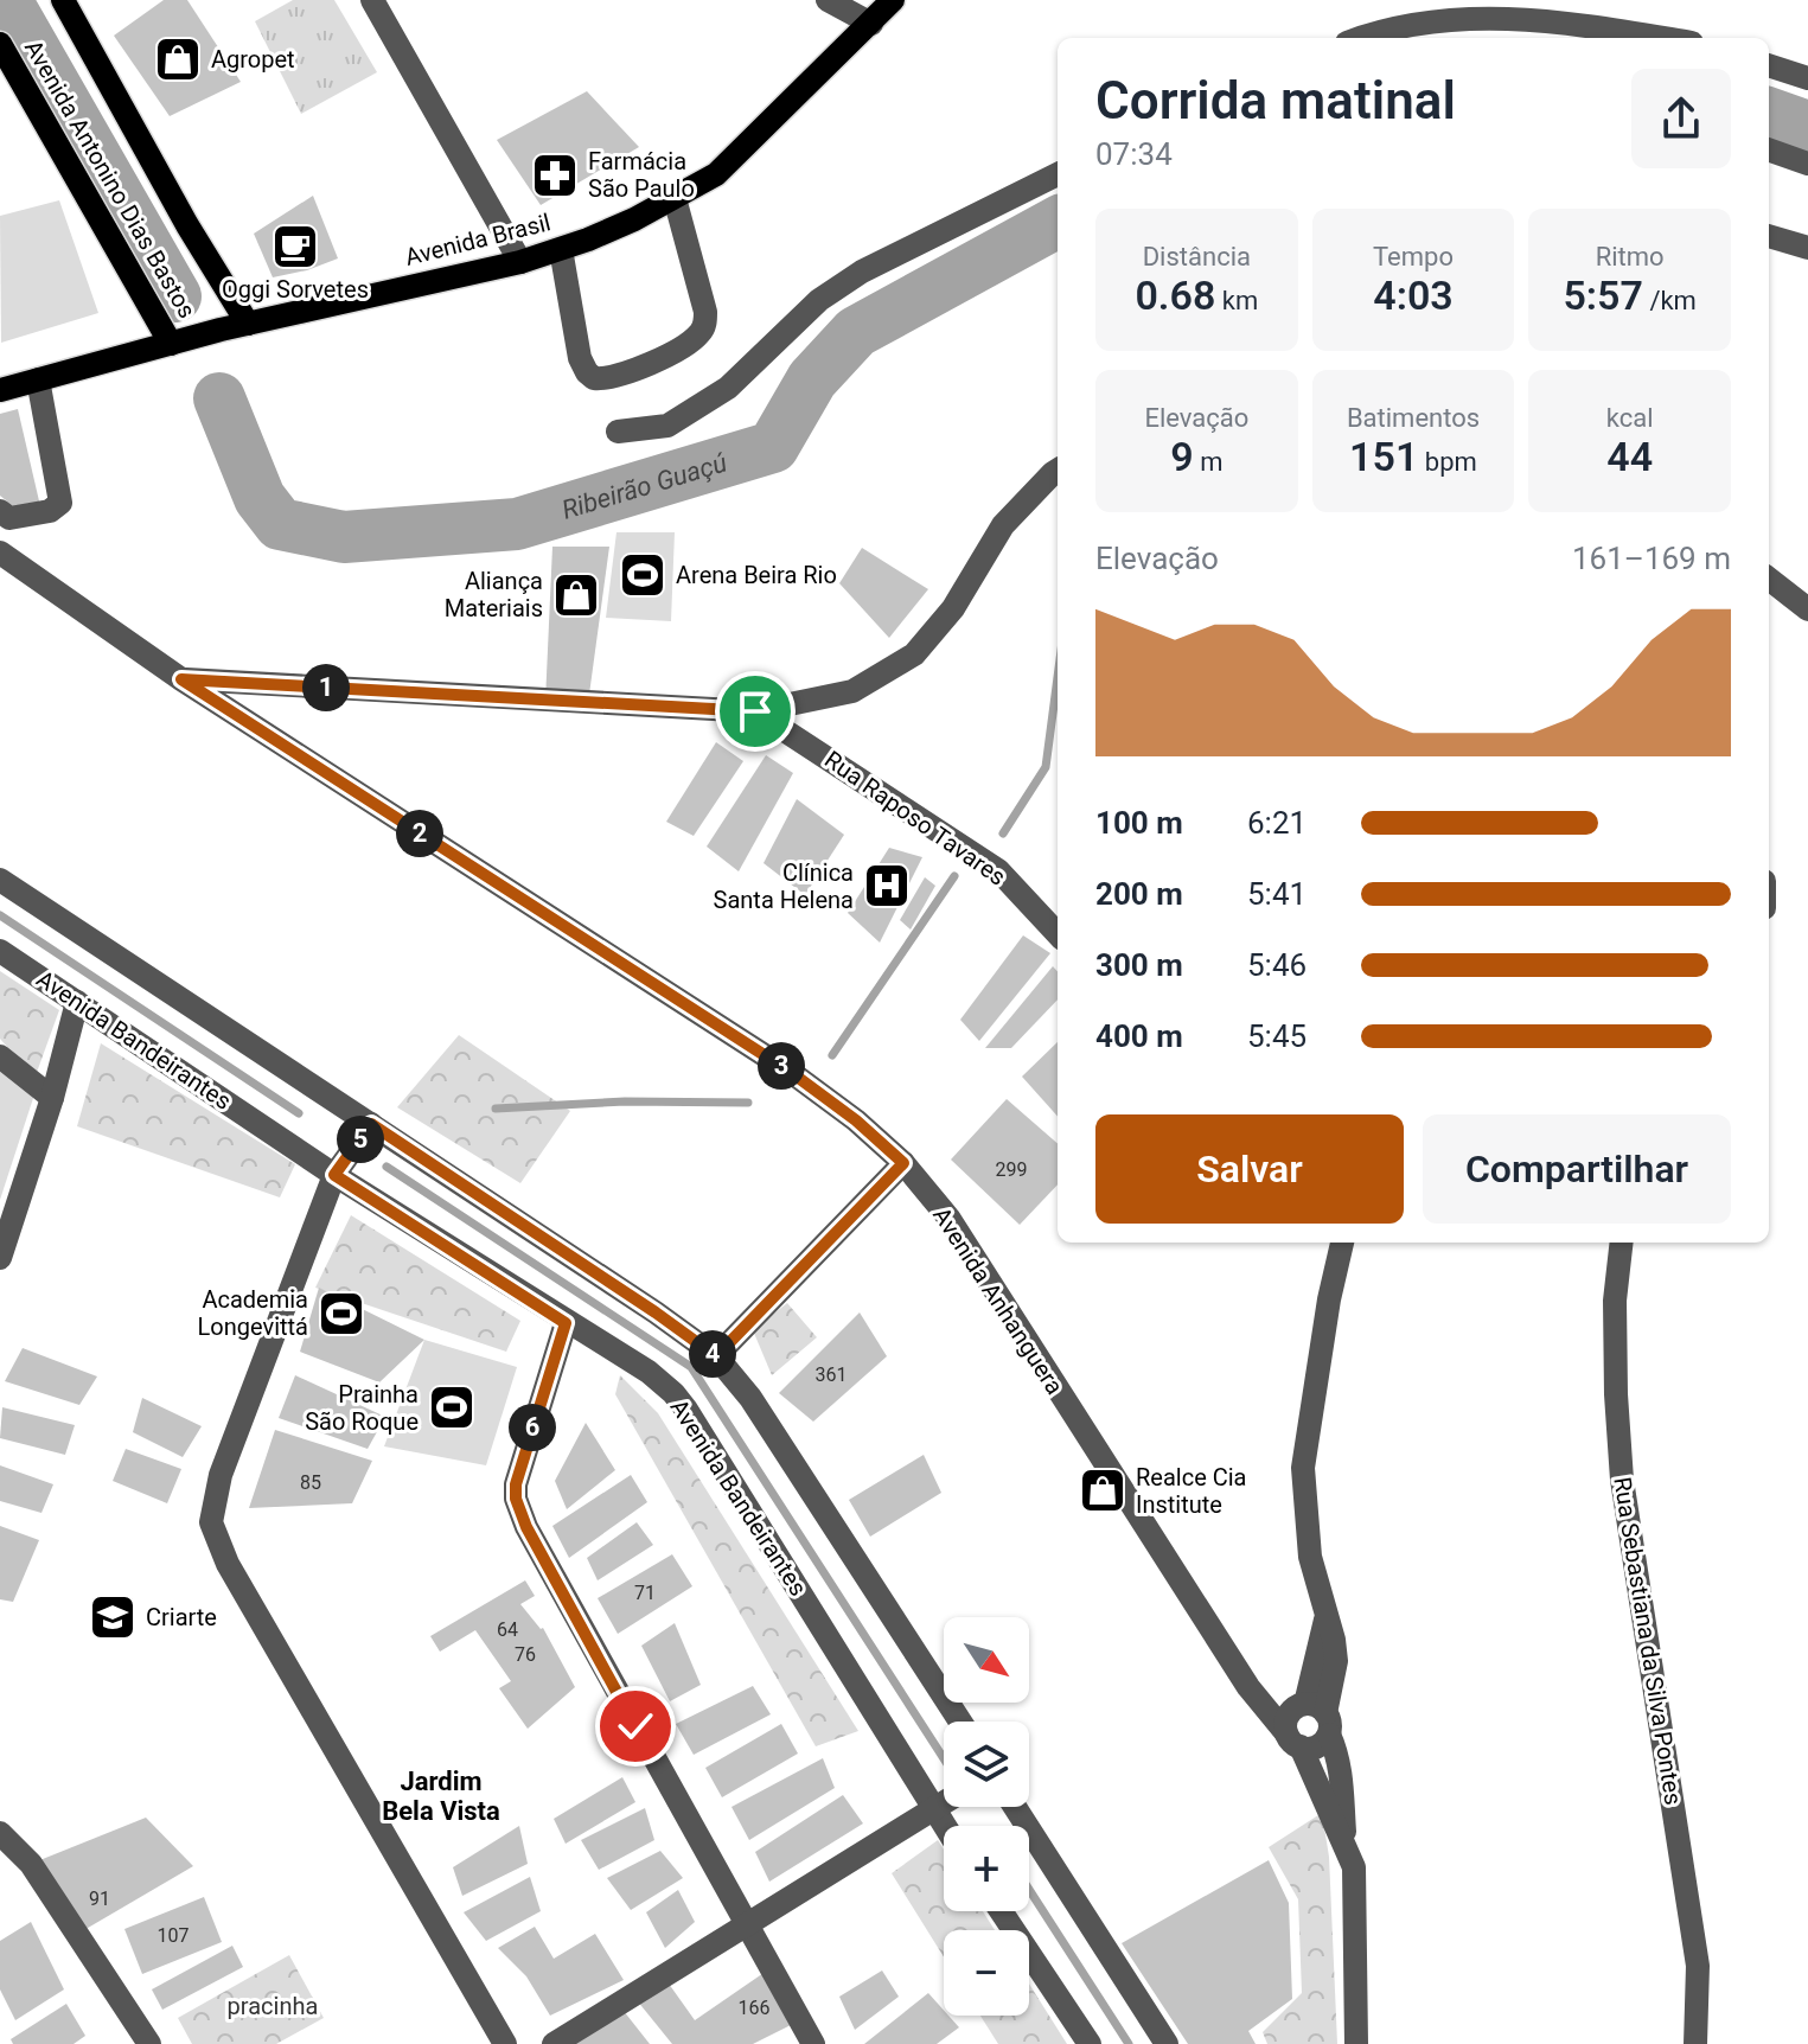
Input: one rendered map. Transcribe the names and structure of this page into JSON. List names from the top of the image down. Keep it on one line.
{"streets":{"main road":["Avenida Antonino Dias Bastos","Avenida Brasil"],"street":["Rua Raposo Tavares","Avenida Bandeirantes","Avenida Anhanguera","Rua Sebastiana da Silva Pontes"]},"crossings":[["Avenida Antonino Dias Bastos","Avenida Brasil"]],"districts":["Jardim Bela Vista"],"water":["Ribeirão Guaçú"],"parks":["pracinha"],"places":{"shop":["Agropet","Aliança Materiais","Realce Cia Institute"],"pharmacy":["Farmácia São Paulo"],"cafe":["Oggi Sorvetes"],"sports":["Arena Beira Rio","Academia Longevittá","Prainha São Roque"],"hospital":["Clínica Santa Helena"],"school or university":["Criarte"]},"house_numbers":["299","361","85","71","64","76","91","107","166"],"north":"bottom right","page":{"heading":["Corrida matinal","07:34"],"stats":[["Distância","0.68 km"],["Tempo","4:03"],["Ritmo","5:57 /km"],["Elevação","9 m"],["Batimentos","151 bpm"],["kcal","44"]],"chart":["Elevação","161–169 m"],"pins":["1","2","3","5","4","6"],"list":[{"name":"100 m","note":"6:21"},{"name":"200 m","note":"5:41"},{"name":"300 m","note":"5:46"},{"name":"400 m","note":"5:45"}],"buttons":["Salvar","Compartilhar"],"map_buttons":["+","−"]}}
